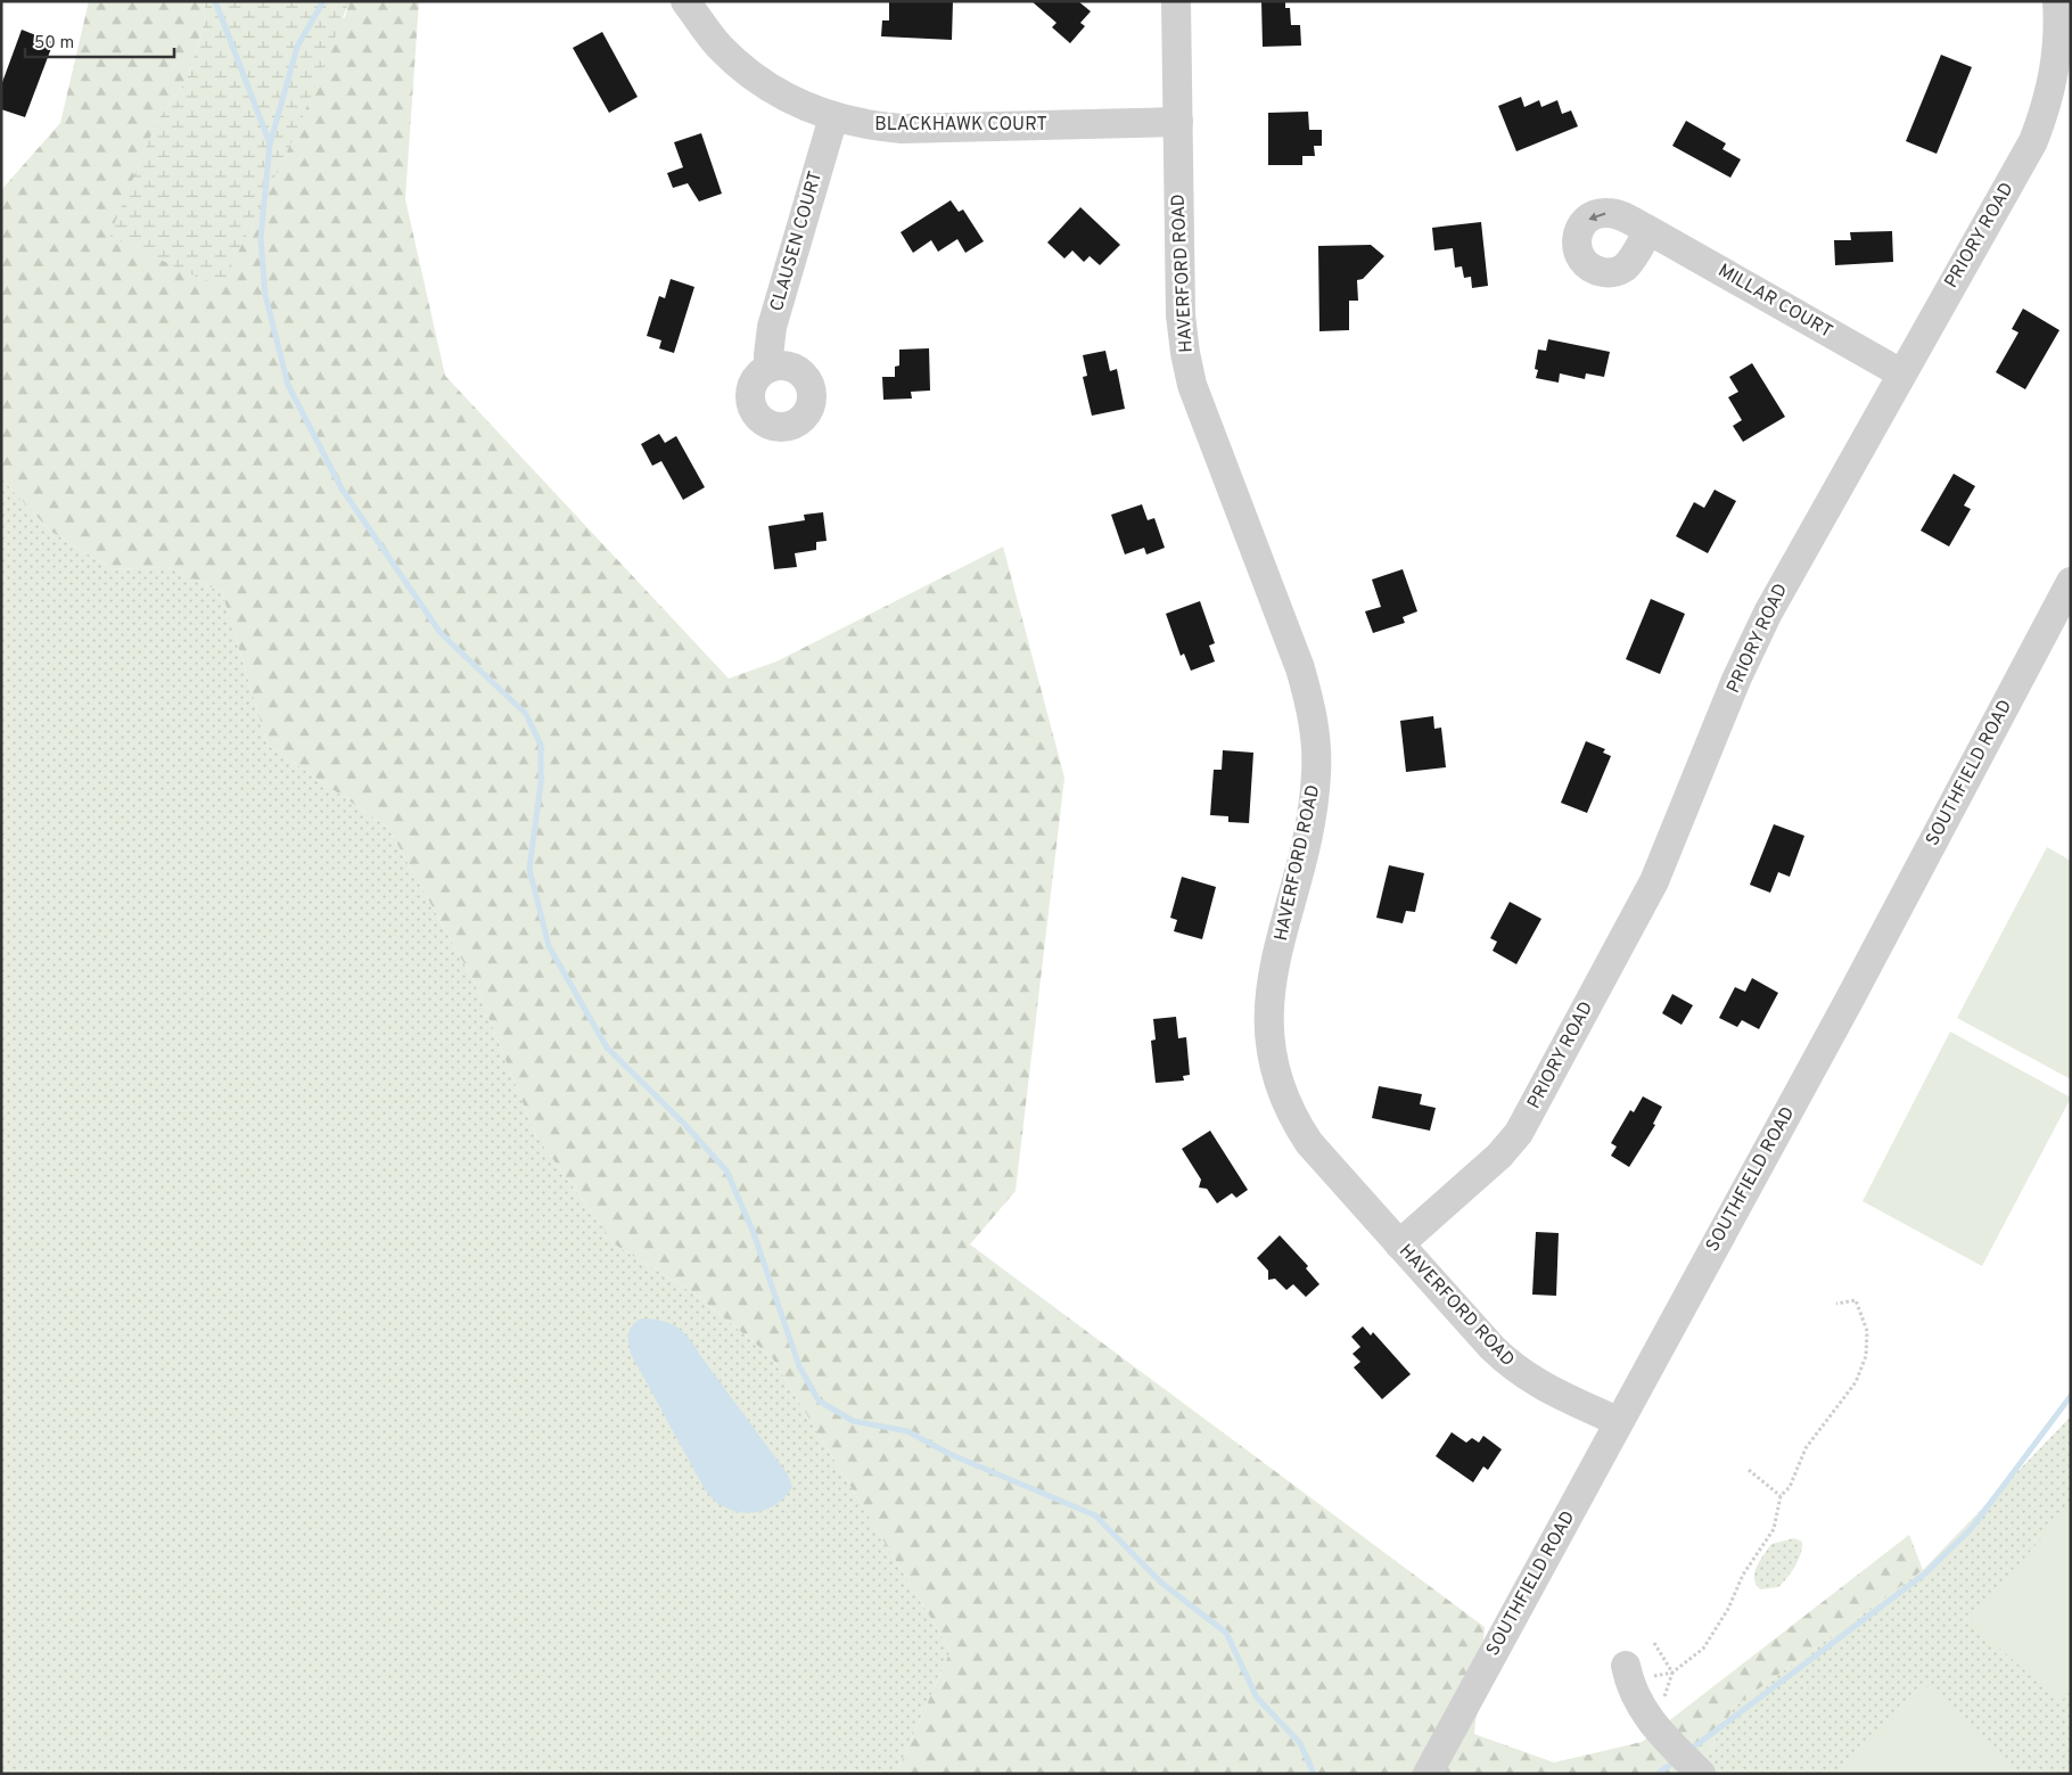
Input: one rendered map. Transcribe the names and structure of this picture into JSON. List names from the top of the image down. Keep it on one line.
{"streets":{"street":["BLACKHAWK COURT","PRIORY ROAD","CLAUSEN COURT","HAVERFORD ROAD","MILLAR COURT","SOUTHFIELD ROAD"]},"crossings":[["BLACKHAWK COURT","CLAUSEN COURT"],["BLACKHAWK COURT","HAVERFORD ROAD"],["PRIORY ROAD","HAVERFORD ROAD"],["PRIORY ROAD","MILLAR COURT"],["HAVERFORD ROAD","SOUTHFIELD ROAD"]],"scale_bar":"50 m"}
